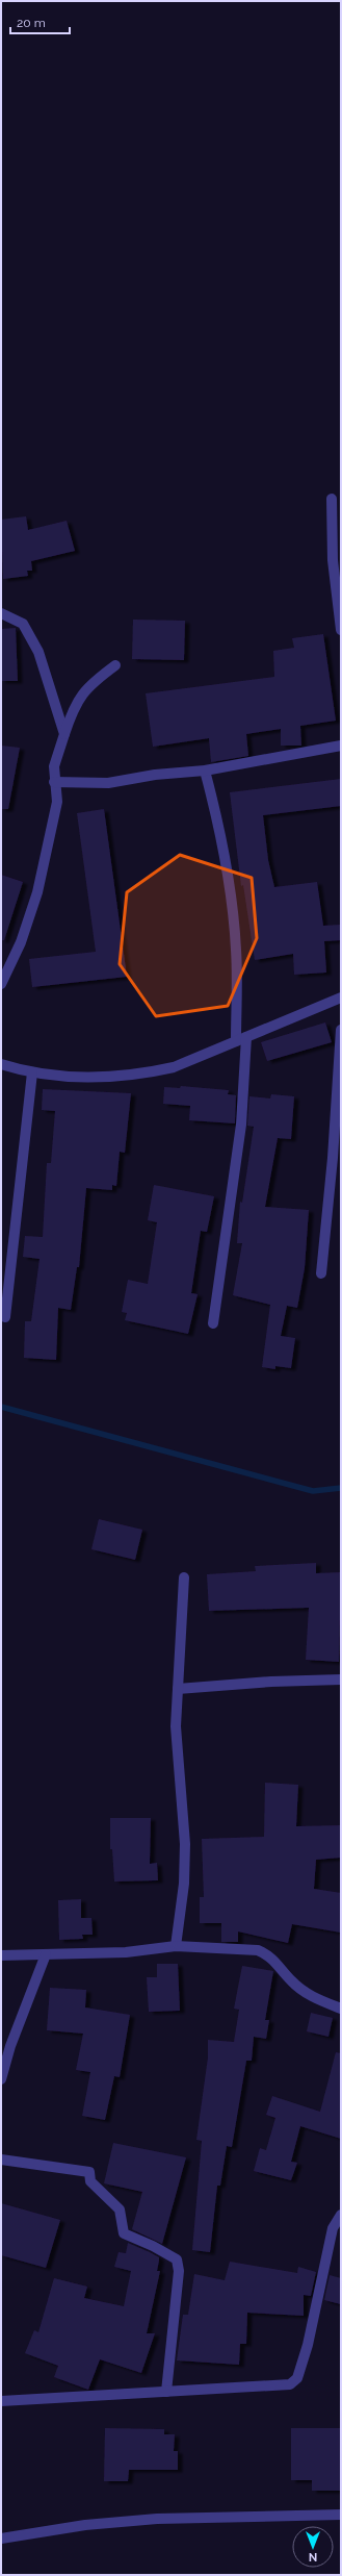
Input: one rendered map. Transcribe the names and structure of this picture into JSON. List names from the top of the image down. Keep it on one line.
{"scale_bar":"20 m","north":"bottom"}
